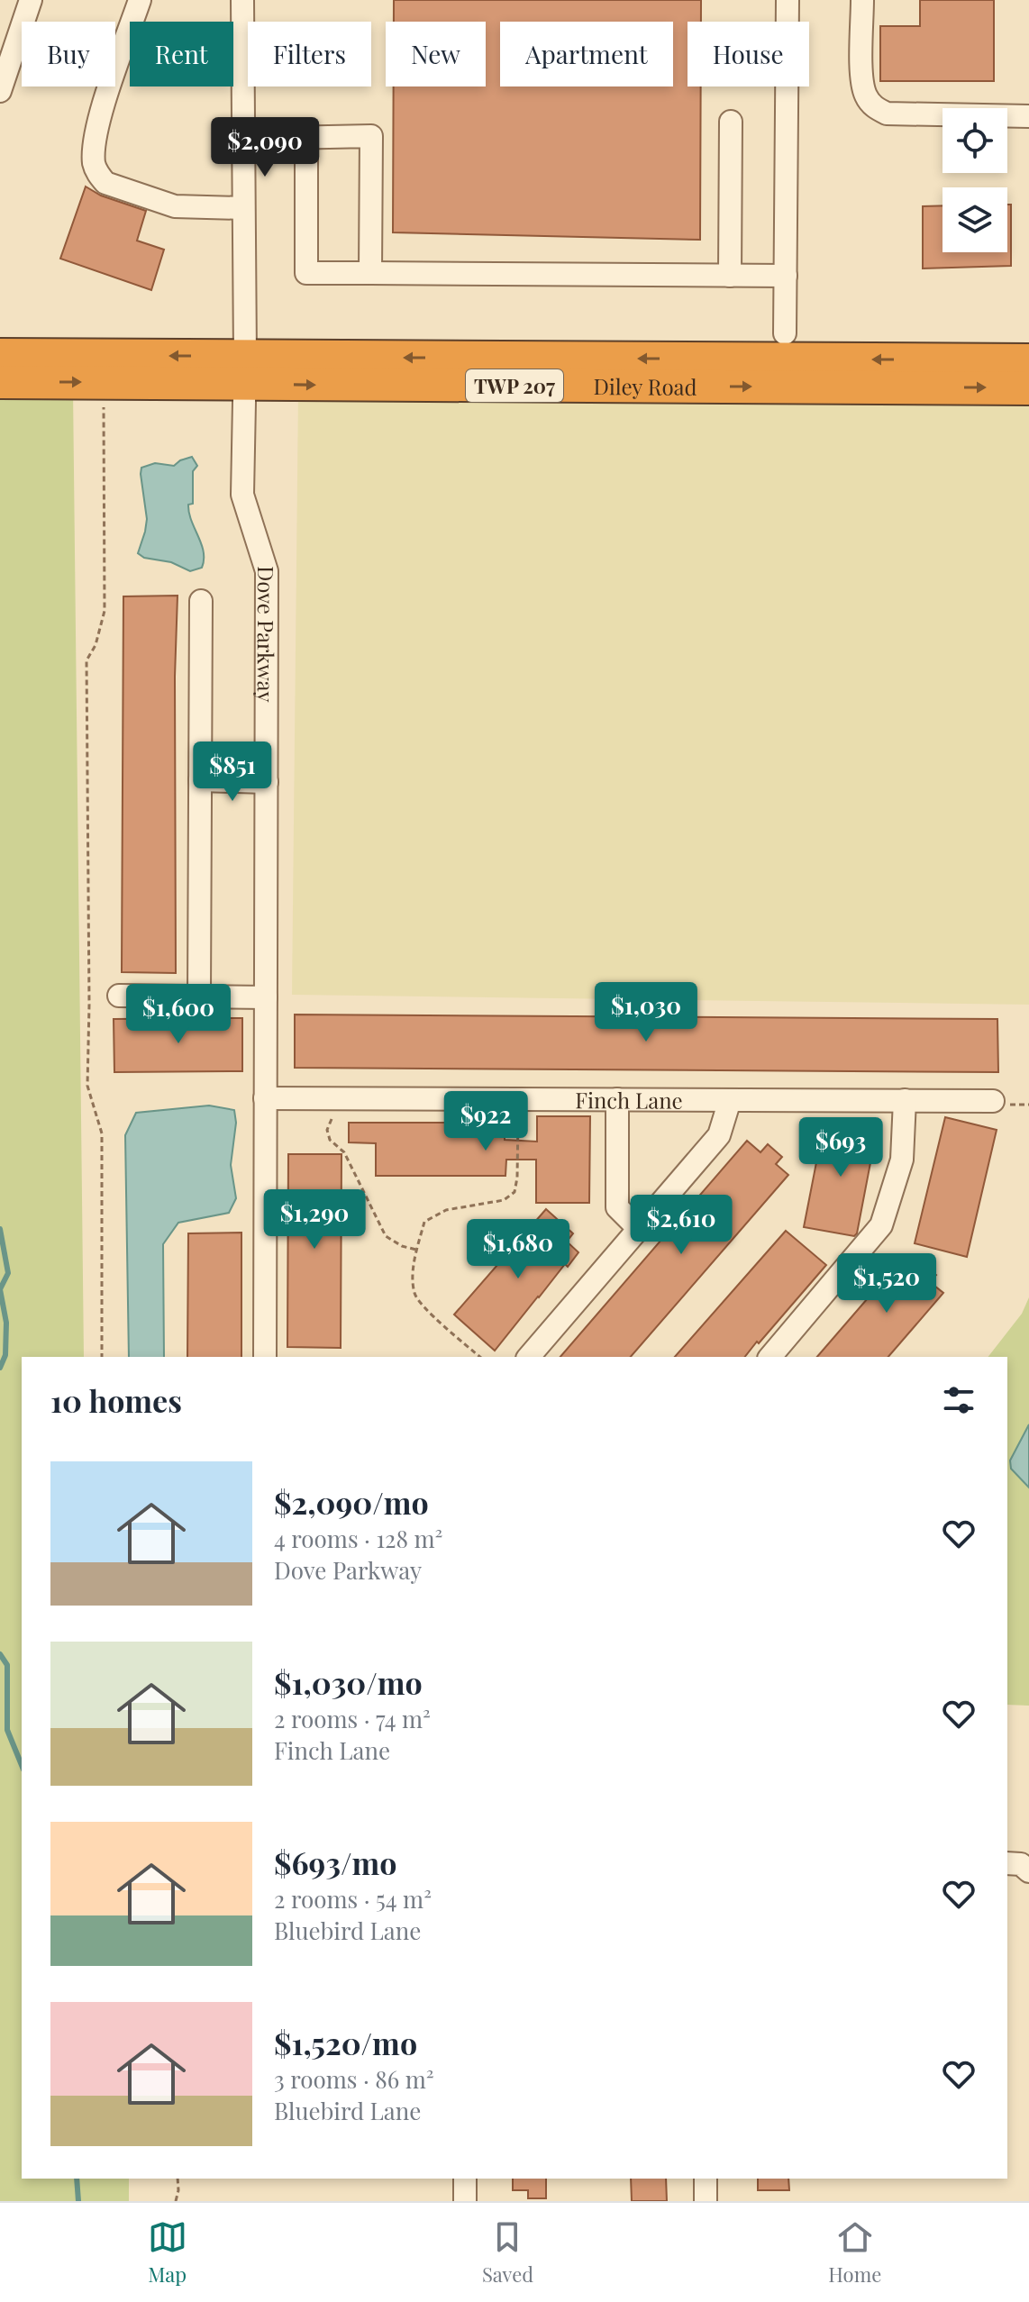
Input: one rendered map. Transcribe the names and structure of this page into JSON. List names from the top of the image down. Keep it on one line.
{"streets":{"highway":["TWP 207","Diley Road"],"street":["Dove Parkway","Finch Lane"]},"crossings":[["Diley Road","Dove Parkway"],["Dove Parkway","Finch Lane"]],"page":{"chip":["Buy","Rent","Filters","New","Apartment","House"],"price":["$2,090","$851","$1,030","$1,600","$922","$693","$1,290","$2,610","$1,680","$1,520"],"heading":"10 homes","list":[{"name":"$2,090/mo","note":"4 rooms · 128 m² · Dove Parkway"},{"name":"$1,030/mo","note":"2 rooms · 74 m² · Finch Lane"},{"name":"$693/mo","note":"2 rooms · 54 m² · Bluebird Lane"},{"name":"$1,520/mo","note":"3 rooms · 86 m² · Bluebird Lane"}],"tabs":["Map","Saved","Home"]}}
